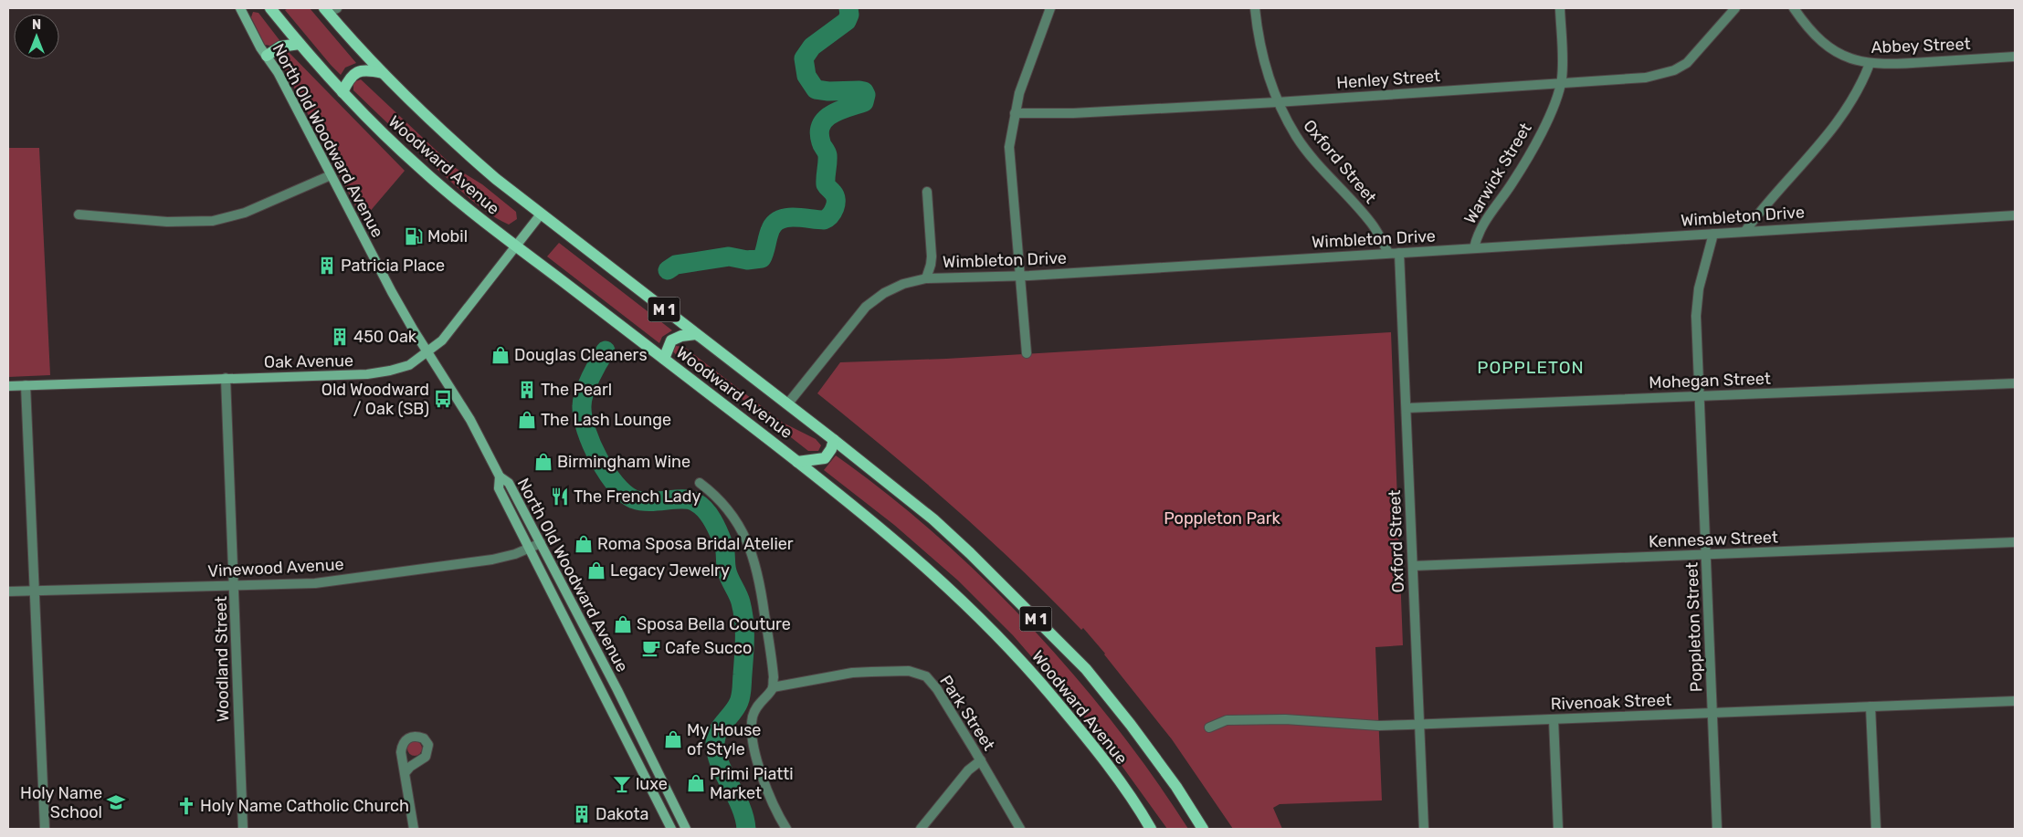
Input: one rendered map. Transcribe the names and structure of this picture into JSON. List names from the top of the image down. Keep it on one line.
{"streets":{"main road":["Woodward Avenue","M 1"],"street":["Abbey Street","Henley Street","North Old Woodward Avenue","Oxford Street","Warwick Street","Wimbleton Drive","Oak Avenue","Mohegan Street","Kennesaw Street","Vinewood Avenue","Poppleton Street","Woodland Street","Rivenoak Street","Park Street"]},"crossings":[["Henley Street","Oxford Street"],["Henley Street","Warwick Street"],["North Old Woodward Avenue","Oak Avenue"],["North Old Woodward Avenue","Vinewood Avenue"],["Oxford Street","Wimbleton Drive"],["Oxford Street","Mohegan Street"],["Oxford Street","Kennesaw Street"],["Oxford Street","Rivenoak Street"],["Woodward Avenue","Wimbleton Drive"],["Woodward Avenue","Oak Avenue"],["Warwick Street","Wimbleton Drive"],["Wimbleton Drive","Poppleton Street"],["Oak Avenue","Woodland Street"],["Mohegan Street","Poppleton Street"],["Kennesaw Street","Poppleton Street"],["Vinewood Avenue","Woodland Street"],["Poppleton Street","Rivenoak Street"]],"districts":["POPPLETON"],"parks":["Poppleton Park"],"places":{"fuel station":["Mobil"],"building":["Patricia Place","450 Oak","The Pearl","Dakota"],"shop":["Douglas Cleaners","The Lash Lounge","Birmingham Wine","Roma Sposa Bridal Atelier","Legacy Jewelry","Sposa Bella Couture","My House of Style","Primi Piatti Market"],"bus stop":["Old Woodward / Oak (SB)"],"restaurant":["The French Lady"],"cafe":["Cafe Succo"],"bar":["luxe"],"school or university":["Holy Name School"],"church":["Holy Name Catholic Church"]},"north":"top"}
